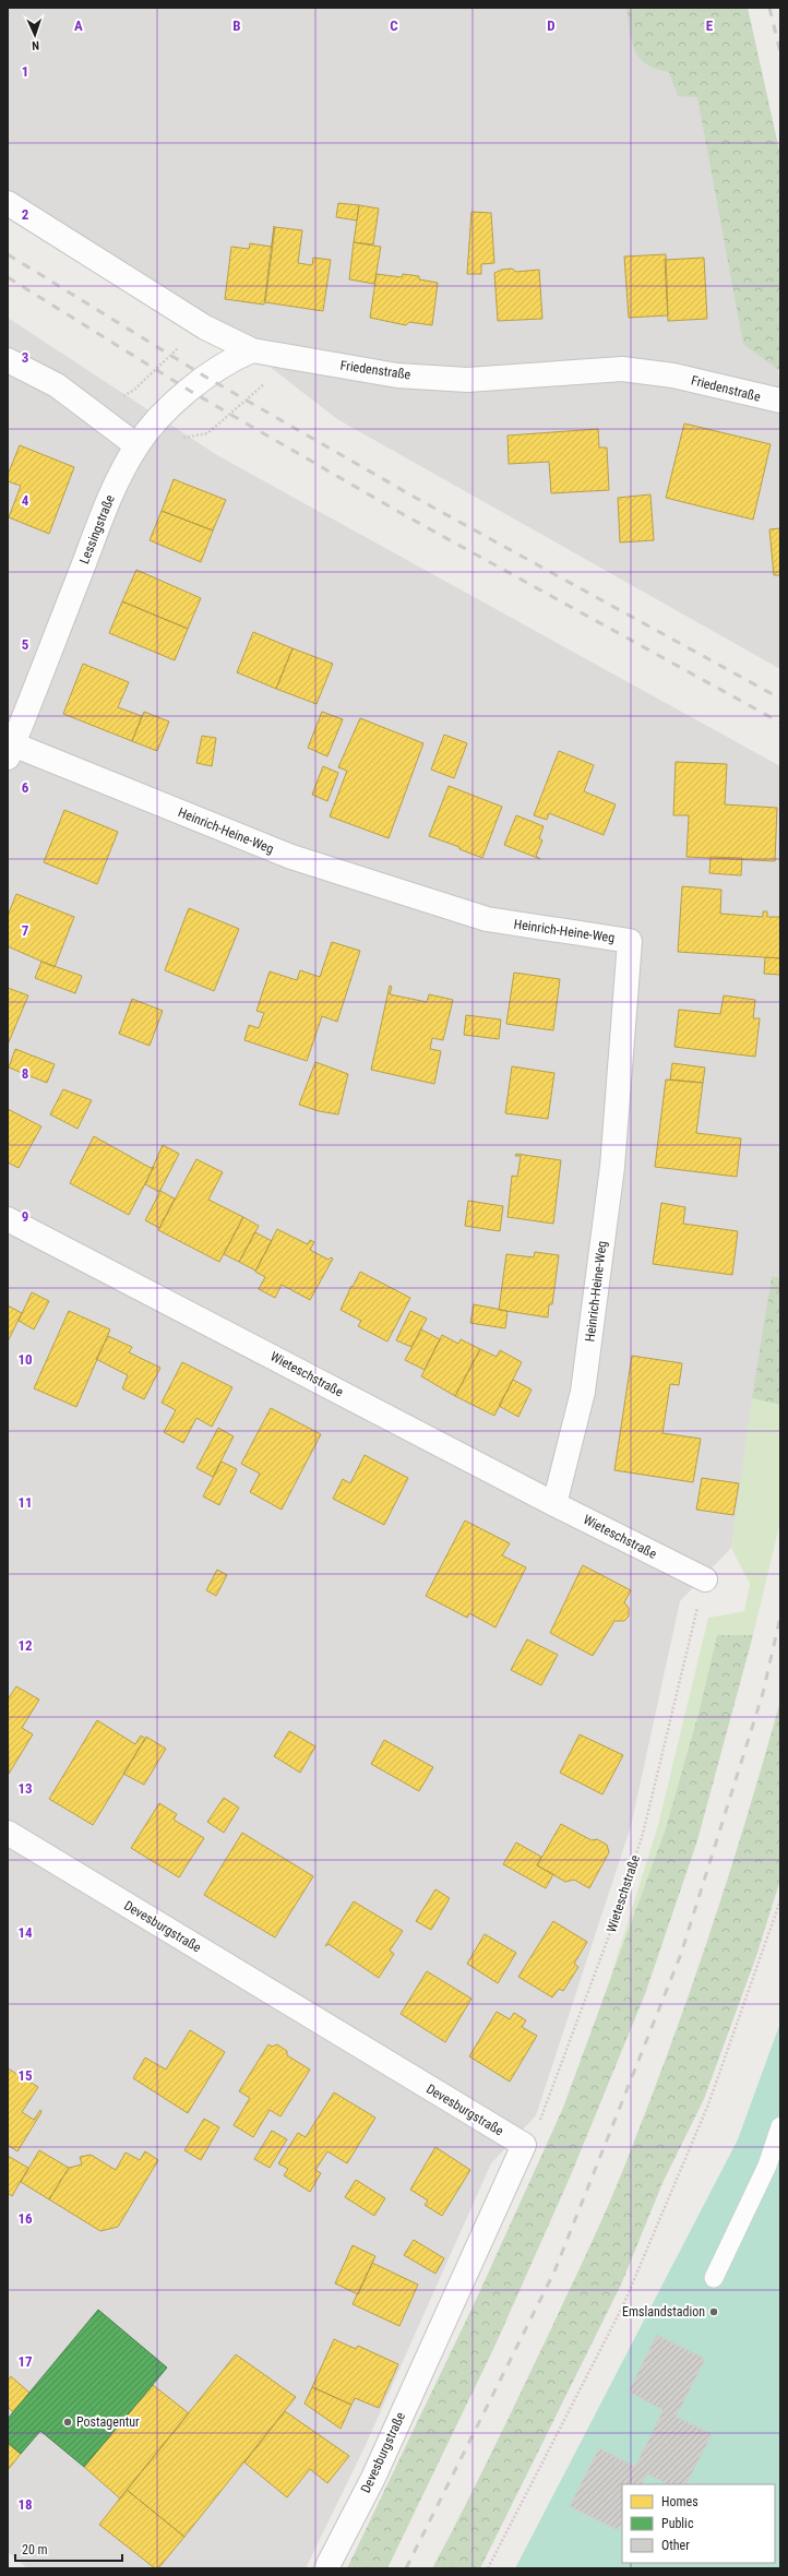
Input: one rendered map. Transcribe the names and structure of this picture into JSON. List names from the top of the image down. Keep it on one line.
{"streets":{"street":["Friedenstraße","Lessingstraße","Heinrich-Heine-Weg","Wieteschstraße","Devesburgstraße"]},"crossings":[["Friedenstraße","Lessingstraße"],["Lessingstraße","Heinrich-Heine-Weg"],["Heinrich-Heine-Weg","Wieteschstraße"],["Wieteschstraße","Devesburgstraße"]],"places":["Emslandstadion","Postagentur"],"legend":["Homes","Public","Other"],"scale_bar":"20 m","north":"bottom","grid":{"columns":["A","B","C","D","E"],"rows":["1","2","3","4","5","6","7","8","9","10","11","12","13","14","15","16","17","18"]}}
